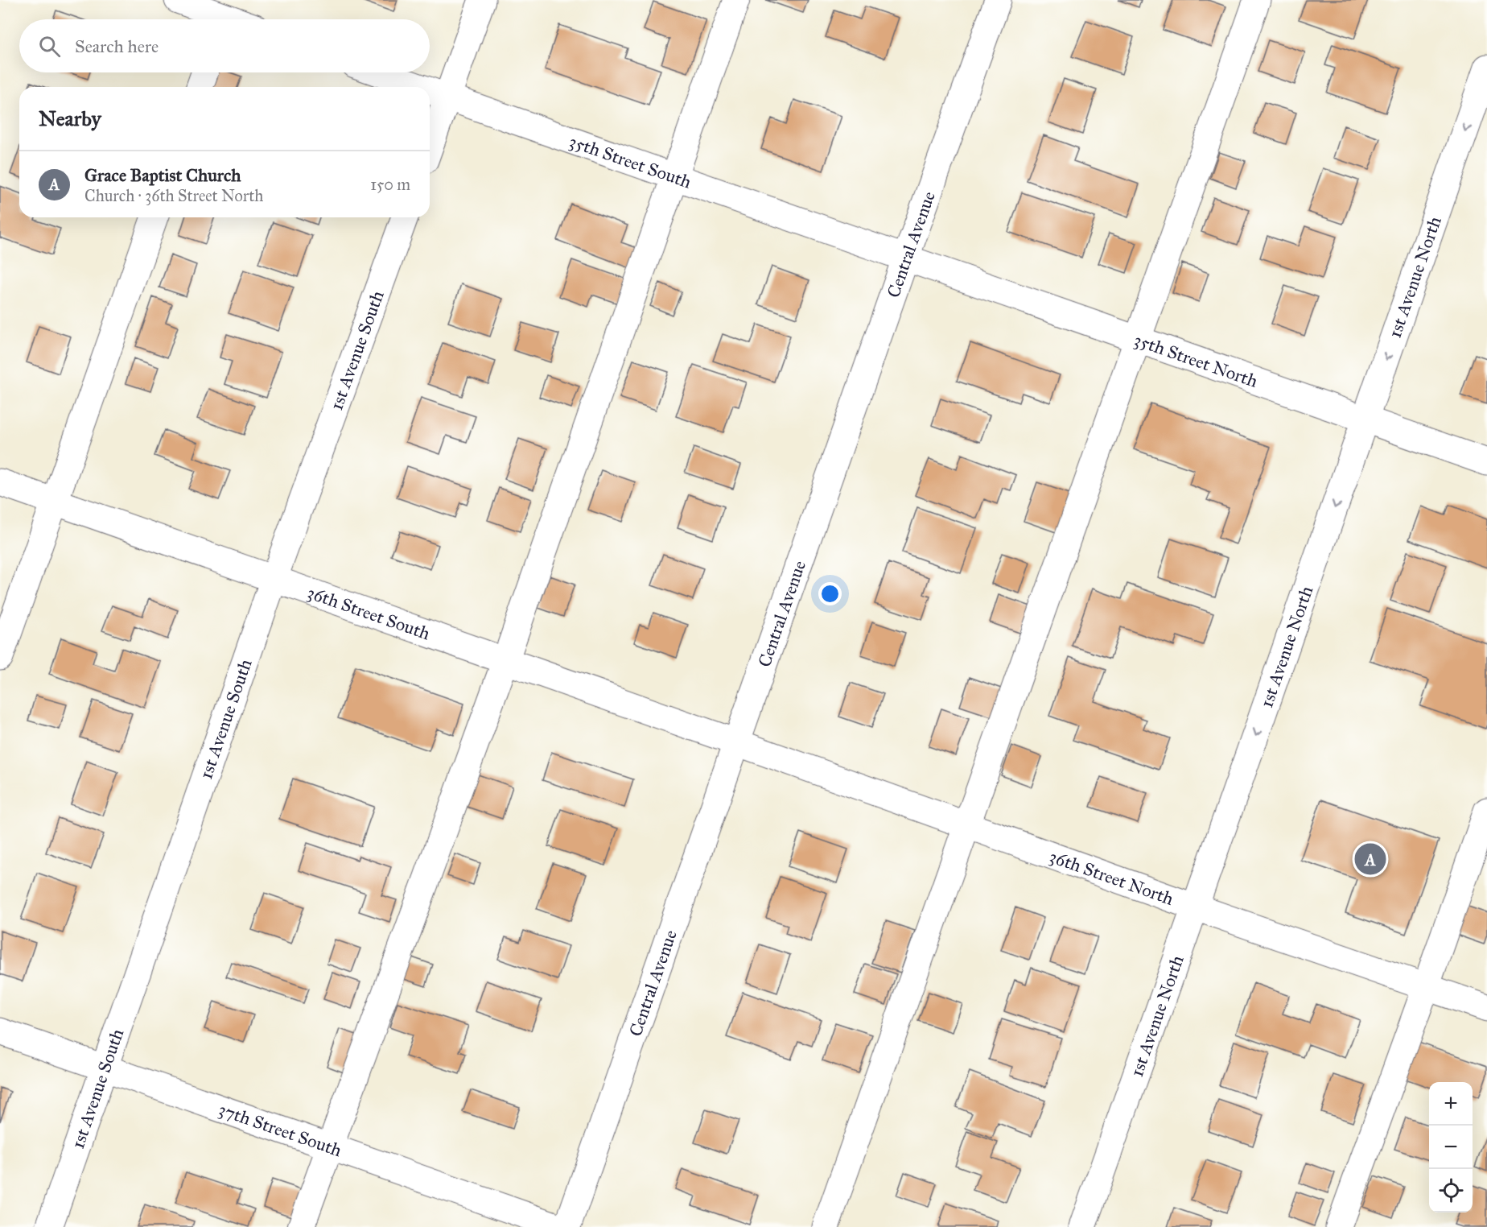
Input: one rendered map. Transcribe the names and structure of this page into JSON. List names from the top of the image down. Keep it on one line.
{"streets":{"street":["35th Street South","Central Avenue","1st Avenue North","1st Avenue South","35th Street North","36th Street South","36th Street North","37th Street South"]},"crossings":[["35th Street South","Central Avenue"],["35th Street South","35th Street North"],["Central Avenue","35th Street North"],["Central Avenue","36th Street South"],["Central Avenue","36th Street North"],["1st Avenue North","35th Street North"],["1st Avenue North","36th Street North"],["1st Avenue South","36th Street South"],["1st Avenue South","37th Street South"],["36th Street South","36th Street North"]],"one_way":["1st Avenue North"],"page":{"search":"Search here","heading":"Nearby","list":[{"mark":"A","name":"Grace Baptist Church","note":"Church · 36th Street North","value":"150 m"}],"pins":"A","map_buttons":["+","−"]}}
